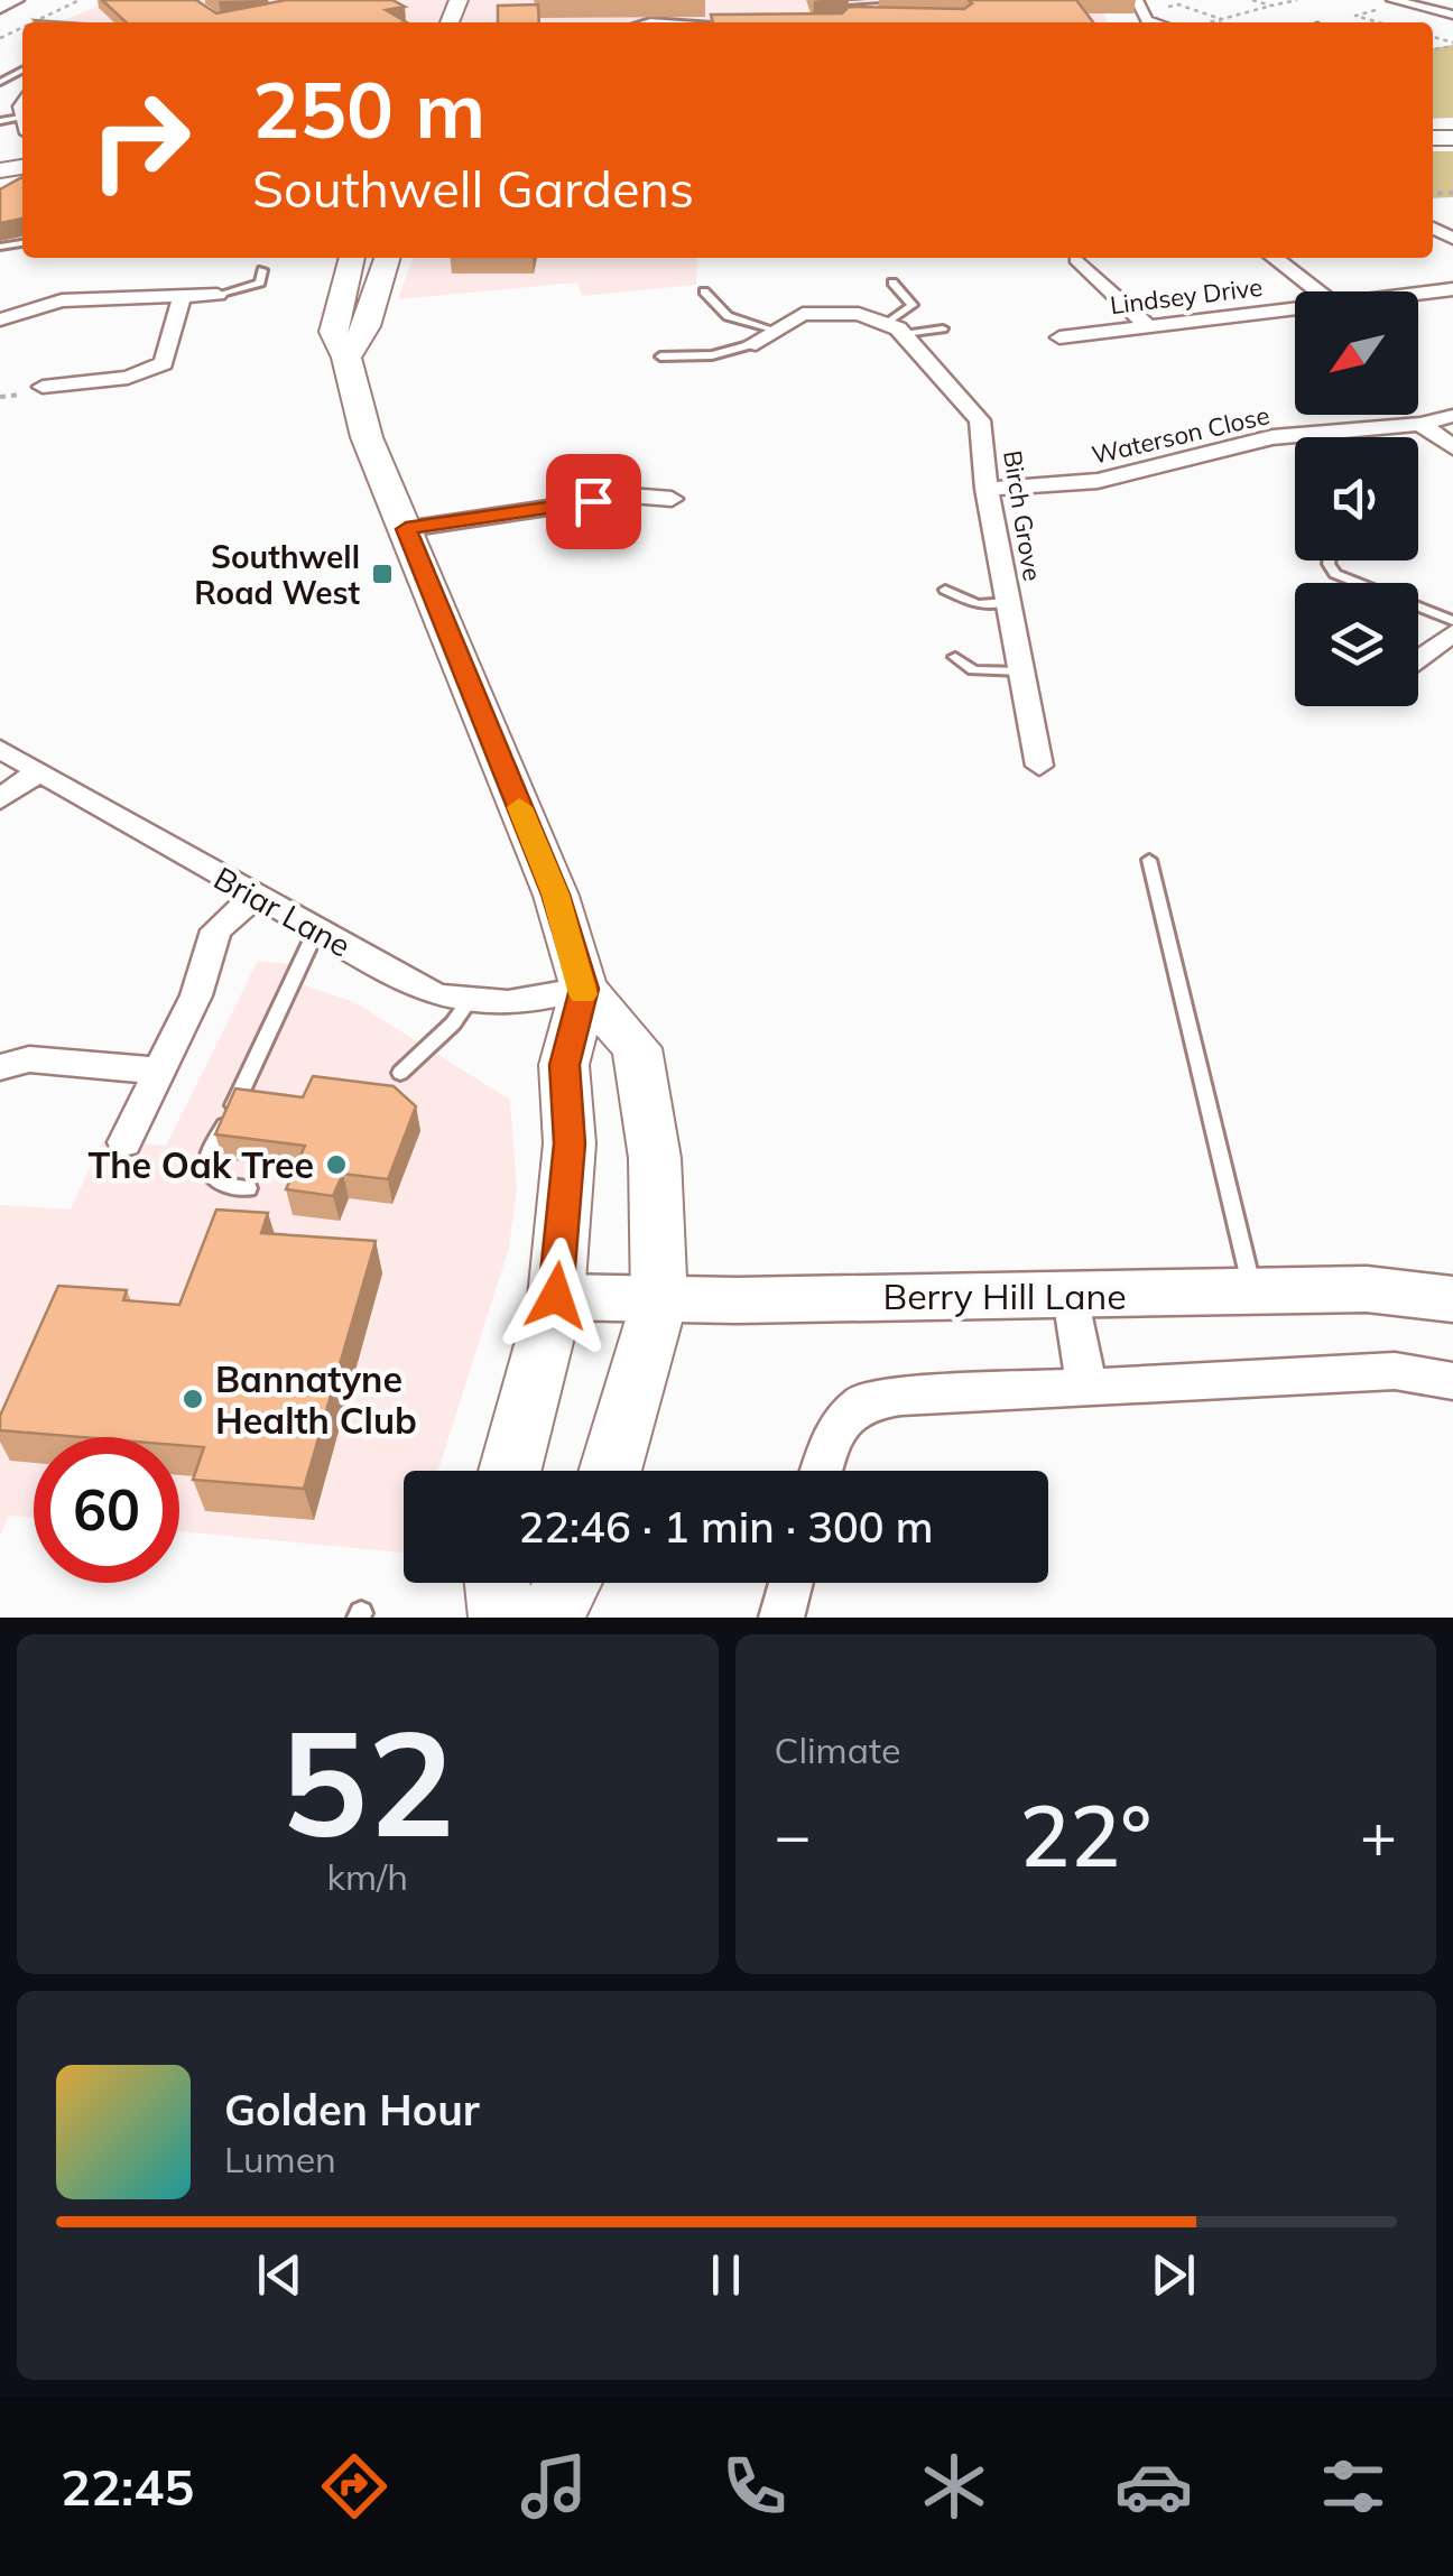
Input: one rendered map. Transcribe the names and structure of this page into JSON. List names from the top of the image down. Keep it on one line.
{"streets":{"street":["Lindsey Drive","Waterson Close","Birch Grove","Briar Lane","Berry Hill Lane"]},"crossings":[["Waterson Close","Birch Grove"]],"places":{"transit":["Southwell Road West"],"other":["The Oak Tree","Bannatyne Health Club"]},"north":"bottom left","page":{"turn":["250 m","Southwell Gardens"],"limit":"60","trip":"22:46 · 1 min · 300 m","tile":[["52","km/h"],"Climate"],"heat":["−","22°","+"],"song":["Golden Hour","Lumen"],"tabs":"22:45"}}
